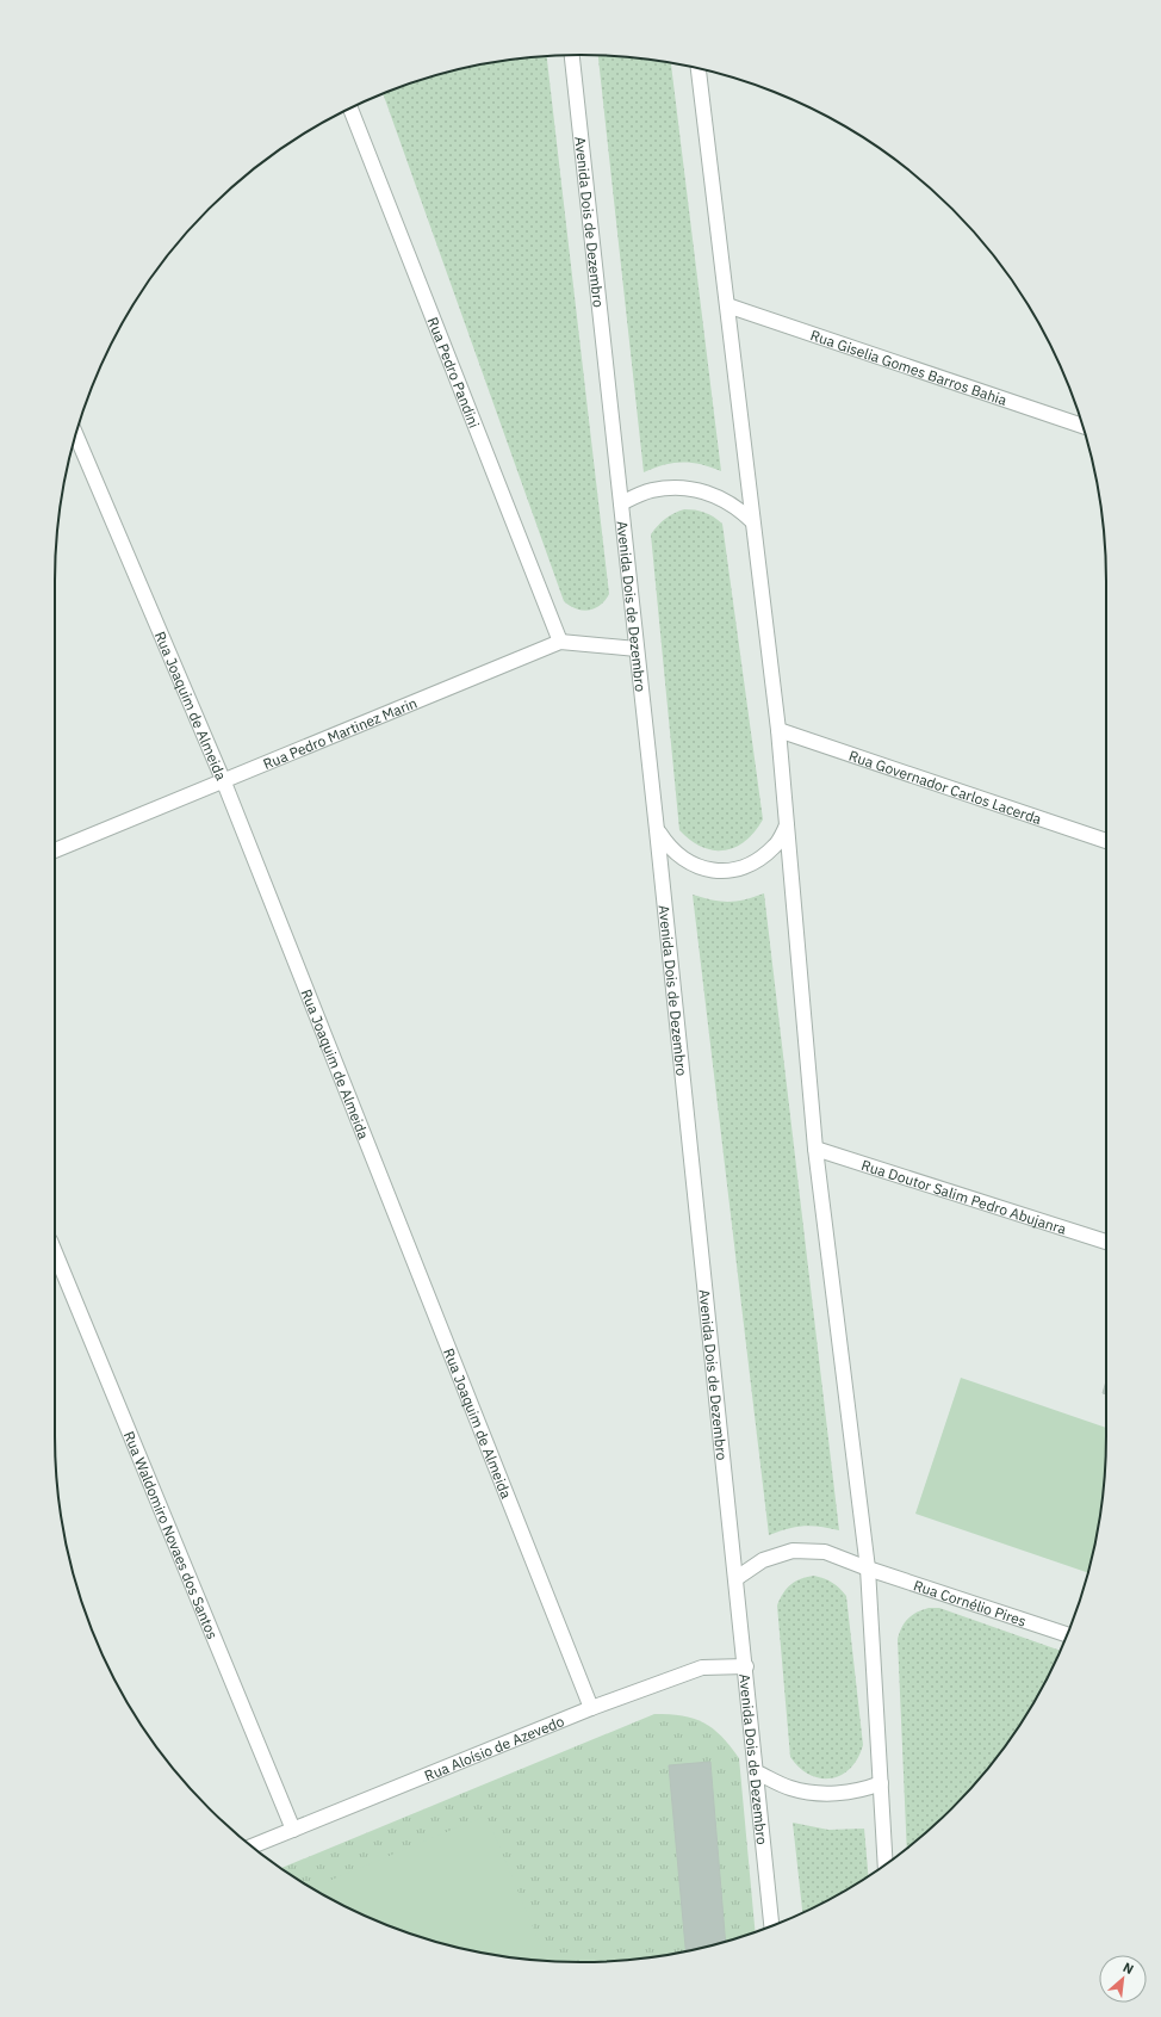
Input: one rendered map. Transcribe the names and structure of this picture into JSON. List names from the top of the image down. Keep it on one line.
{"streets":{"street":["Avenida Dois de Dezembro","Rua Giselia Gomes Barros Bahia","Rua Pedro Pandini","Rua Joaquim de Almeida","Rua Pedro Martinez Marin","Rua Governador Carlos Lacerda","Rua Doutor Salim Pedro Abujanra","Rua Waldomiro Novaes dos Santos","Rua Cornélio Pires","Rua Aloísio de Azevedo"]},"crossings":[["Avenida Dois de Dezembro","Rua Pedro Martinez Marin"],["Avenida Dois de Dezembro","Rua Cornélio Pires"],["Avenida Dois de Dezembro","Rua Aloísio de Azevedo"],["Rua Pedro Pandini","Rua Pedro Martinez Marin"],["Rua Joaquim de Almeida","Rua Pedro Martinez Marin"],["Rua Joaquim de Almeida","Rua Aloísio de Azevedo"],["Rua Waldomiro Novaes dos Santos","Rua Aloísio de Azevedo"]],"north":"top right"}
